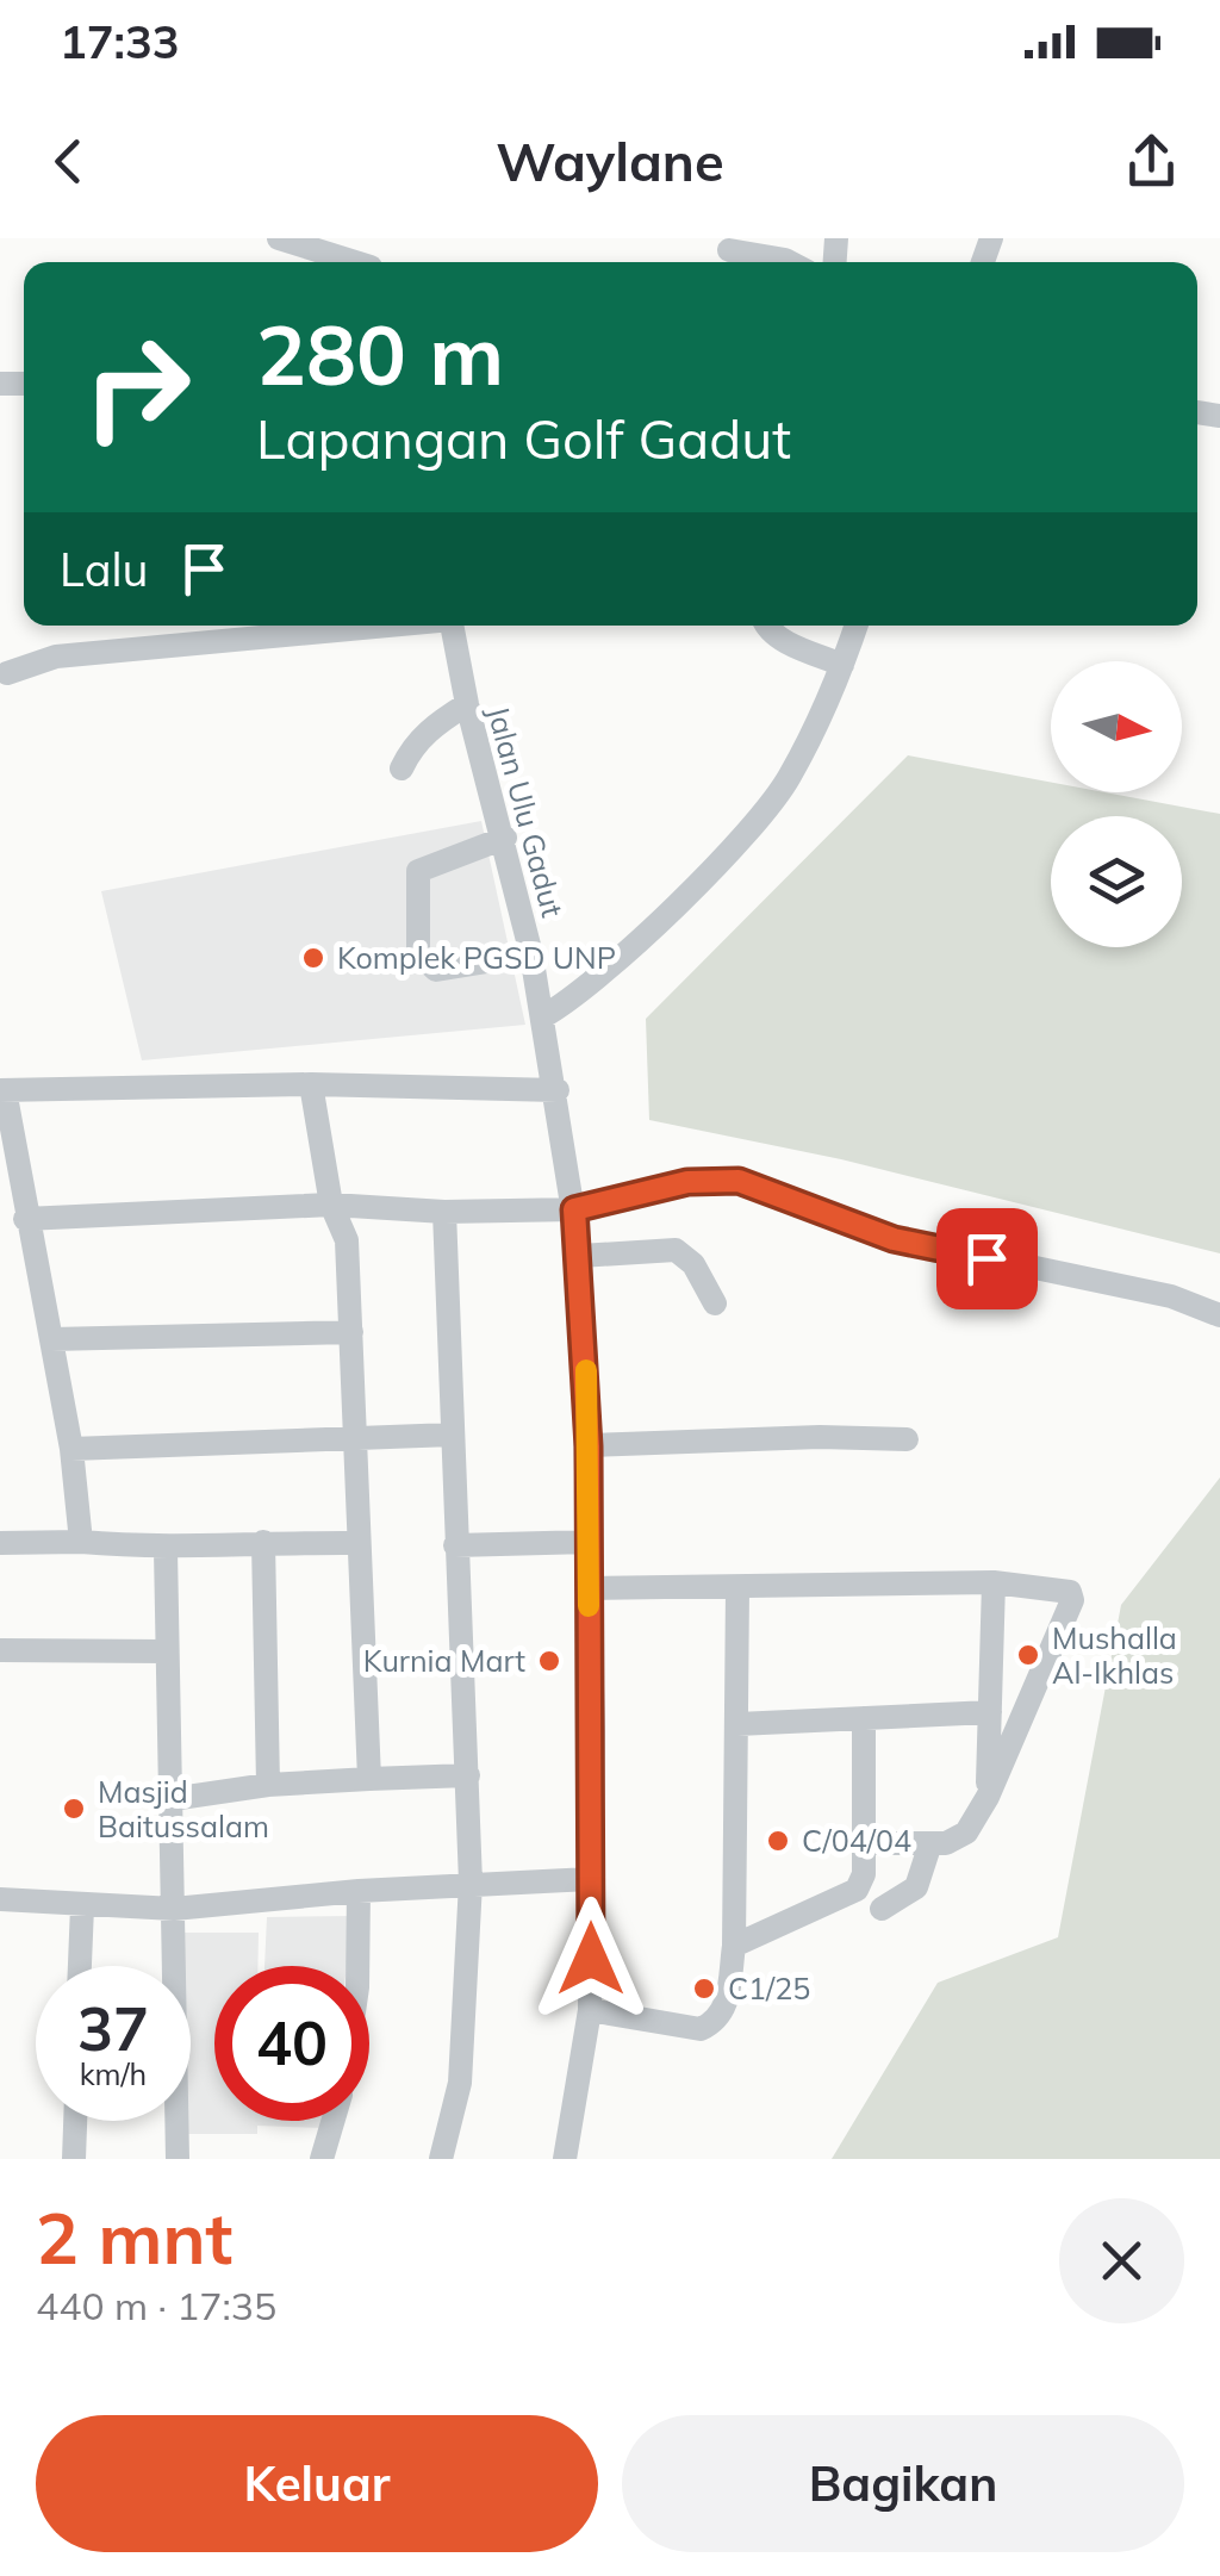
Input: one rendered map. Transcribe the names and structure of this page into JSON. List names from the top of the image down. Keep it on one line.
{"streets":{"street":["Jalan Ulu Gadut"]},"places":["Komplek PGSD UNP","Mushalla Al-Ikhlas","Kurnia Mart","Masjid Baitussalam","C/04/04","C1/25"],"north":"right","page":{"status":"17:33","header":"Waylane","turn":["280 m","Lapangan Golf Gadut"],"then":"Lalu","speed":"37 km/h","limit":"40","heading":["2 mnt","440 m · 17:35"],"buttons":["Keluar","Bagikan"]}}
